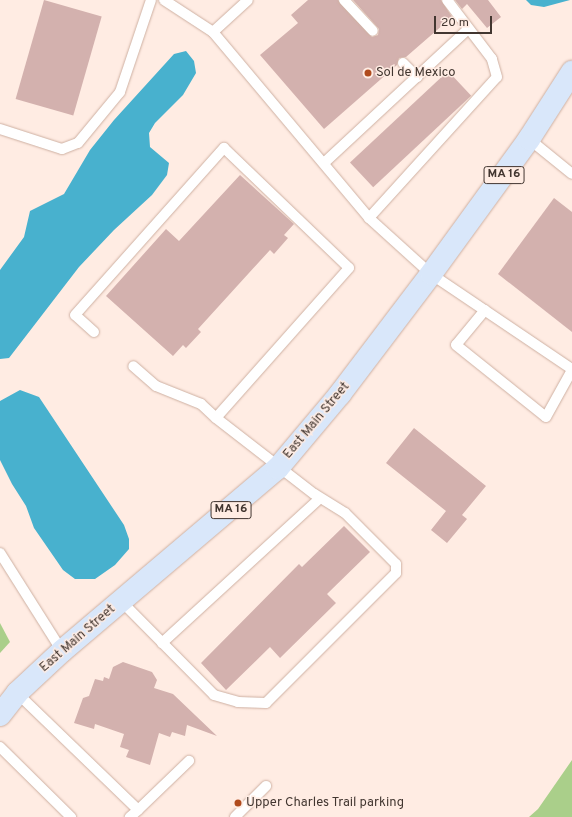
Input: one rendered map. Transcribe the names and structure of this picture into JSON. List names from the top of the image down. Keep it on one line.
{"streets":{"main road":["MA 16","East Main Street"]},"places":["Sol de Mexico","Upper Charles Trail parking"],"scale_bar":"20 m"}
